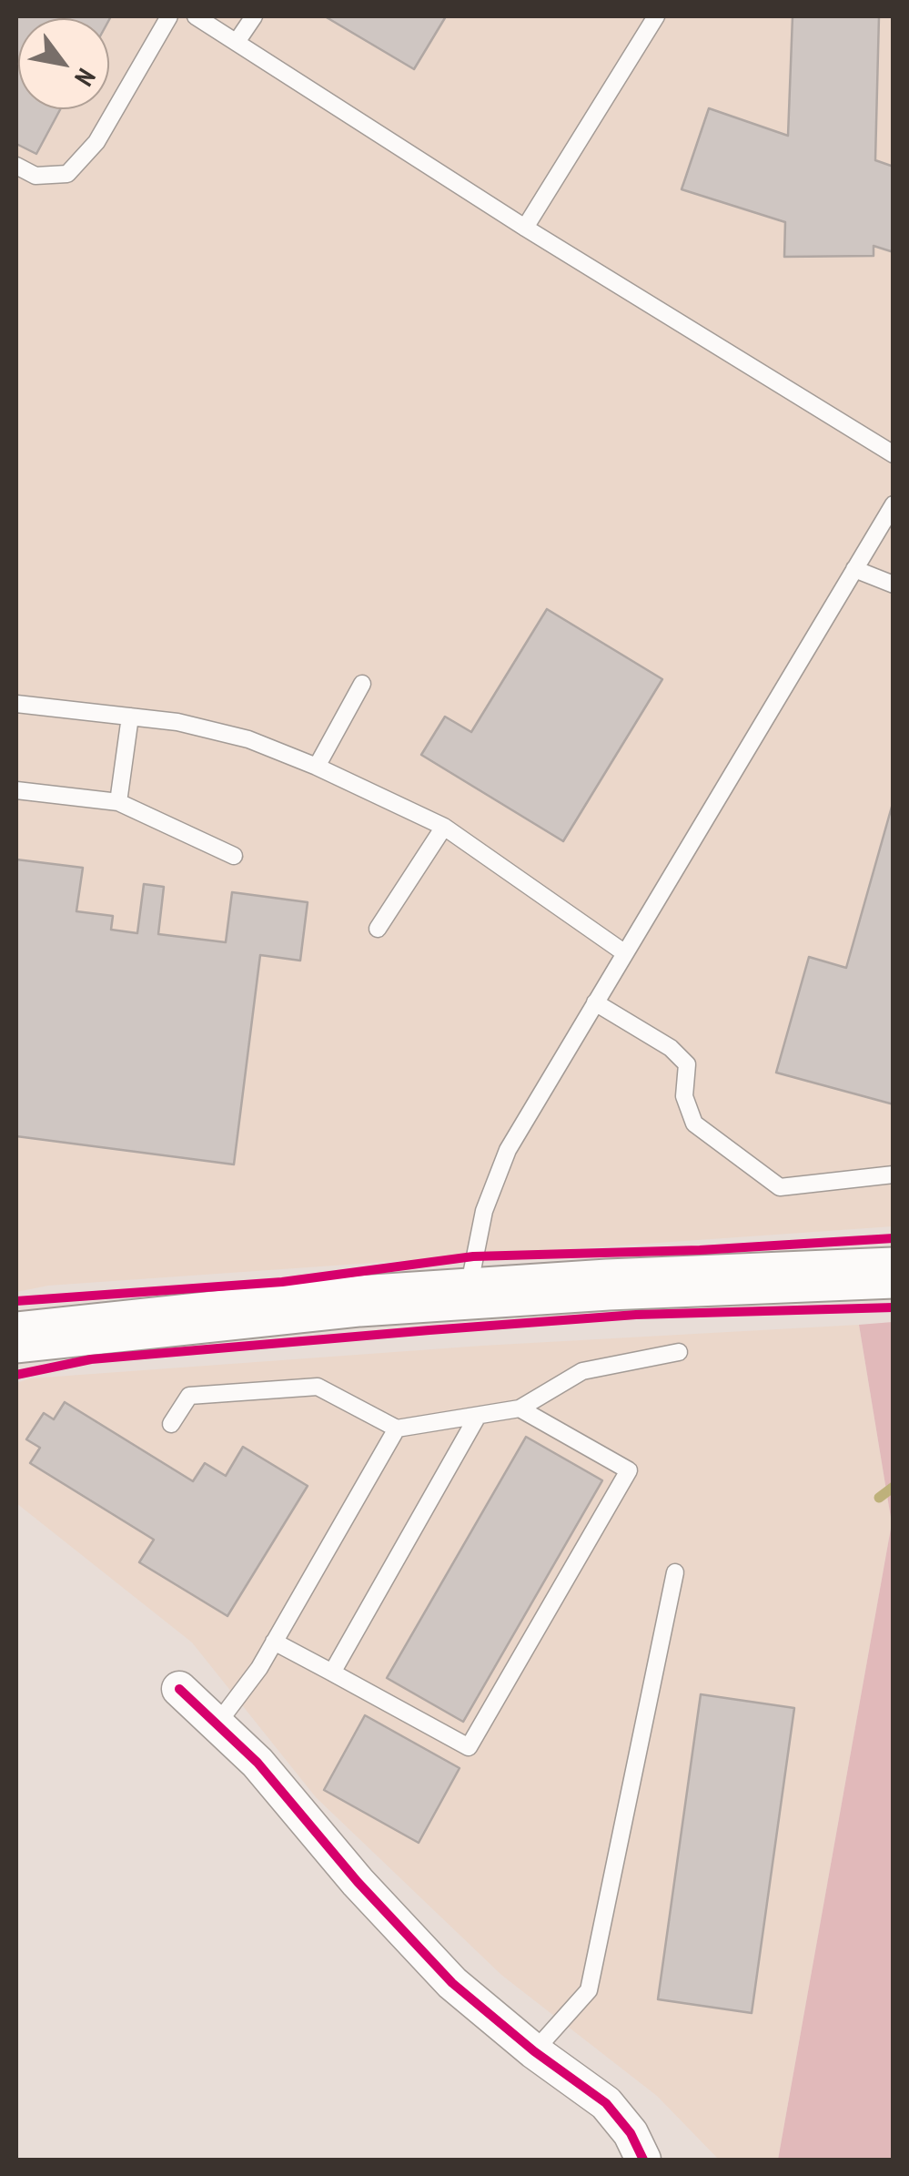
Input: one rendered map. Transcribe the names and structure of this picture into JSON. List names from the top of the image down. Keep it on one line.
{"north":"bottom right"}
